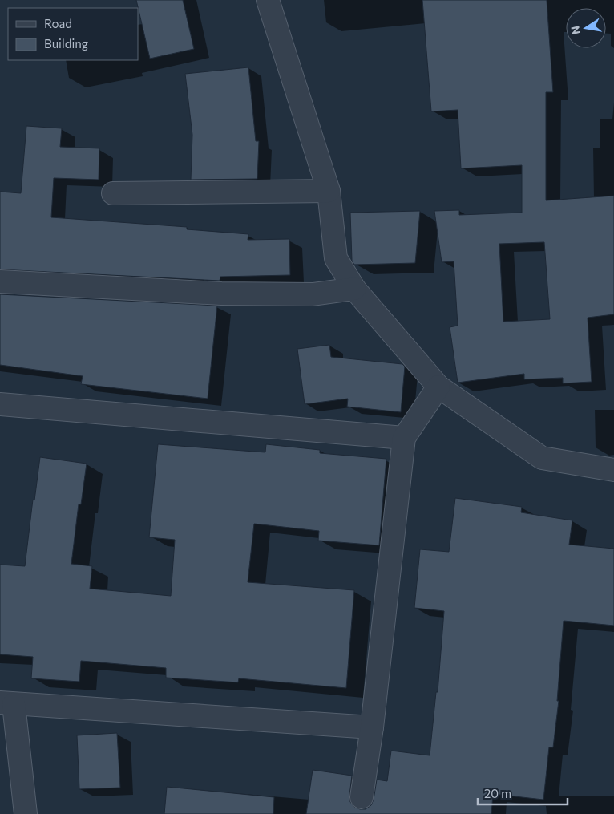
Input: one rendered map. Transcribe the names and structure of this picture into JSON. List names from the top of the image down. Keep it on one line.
{"legend":["Road","Building"],"scale_bar":"20 m","north":"left"}
